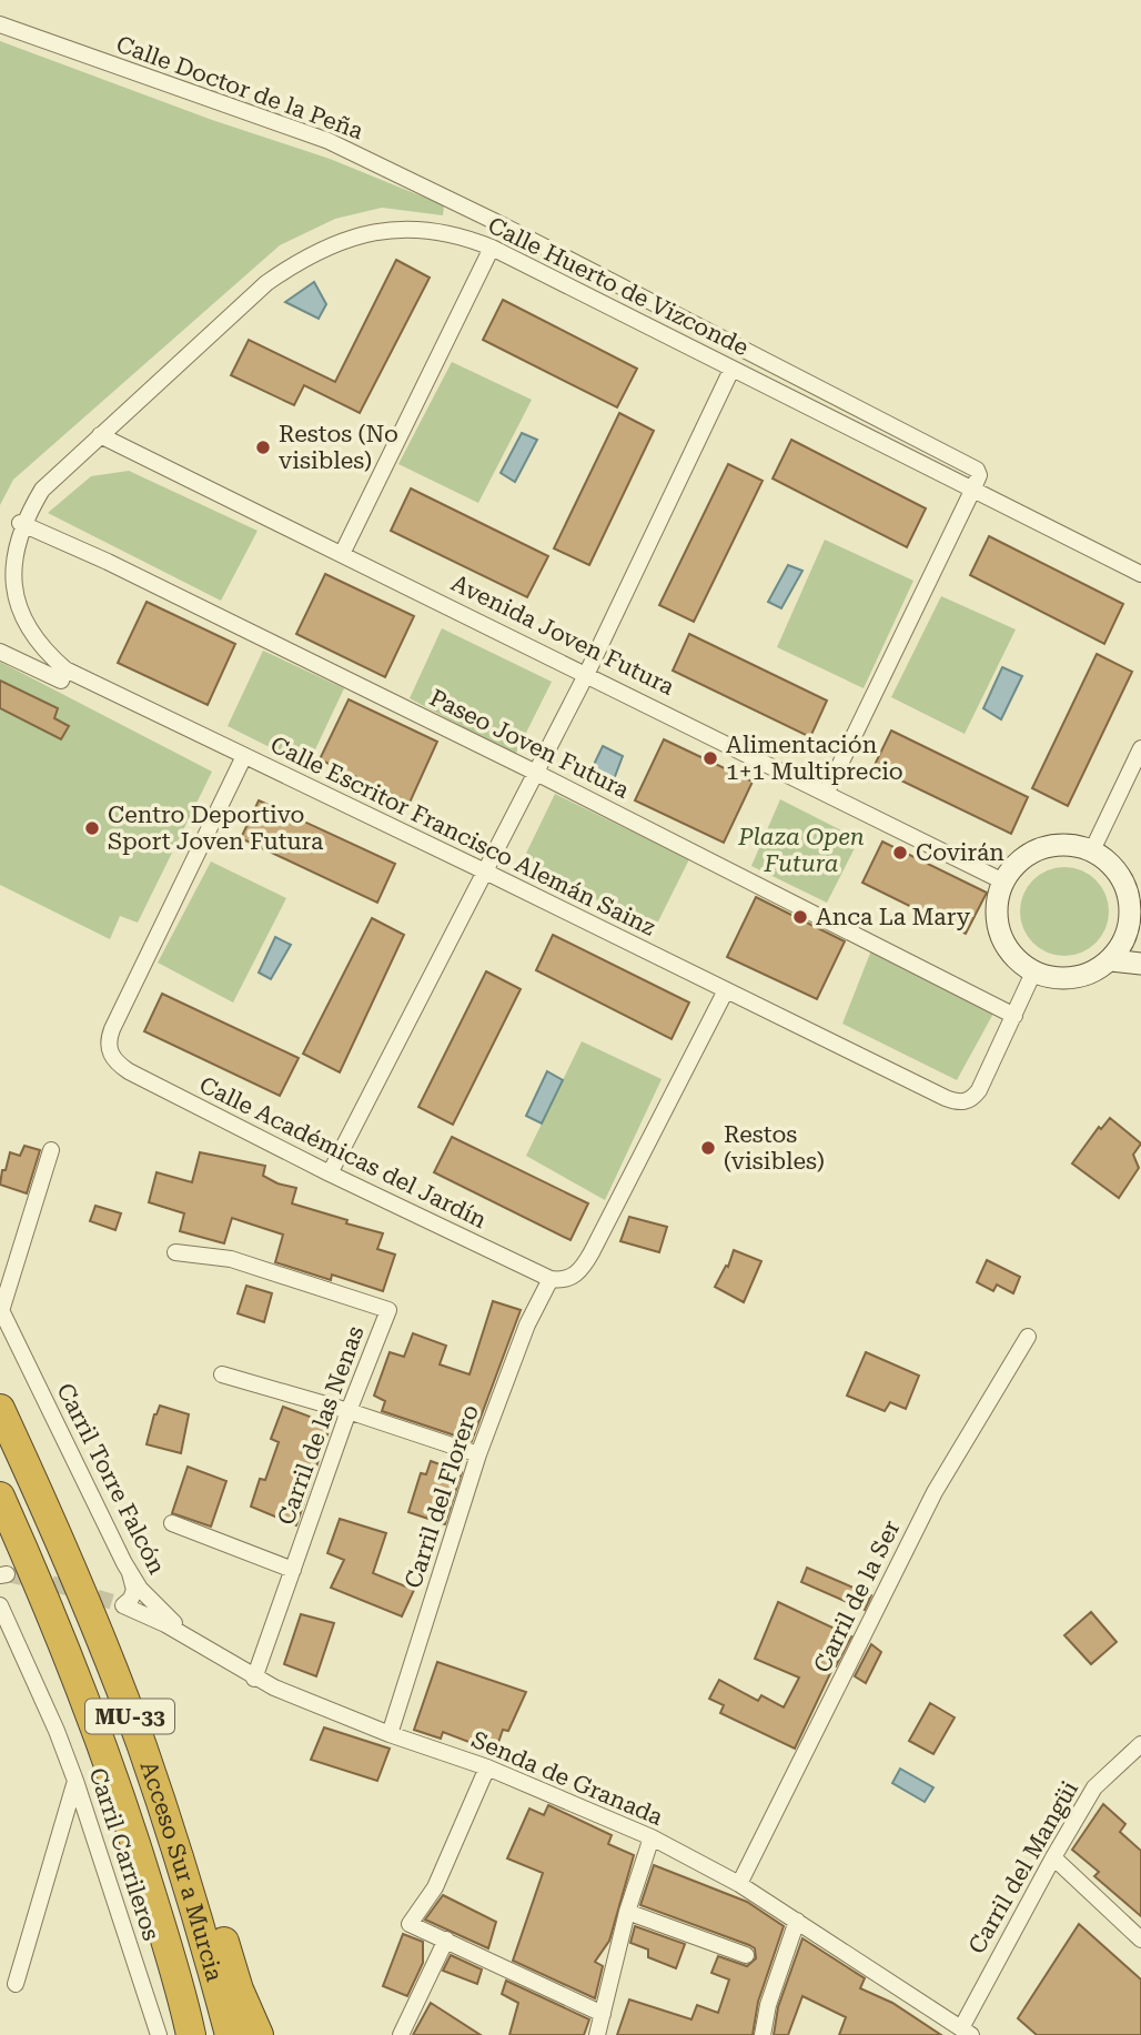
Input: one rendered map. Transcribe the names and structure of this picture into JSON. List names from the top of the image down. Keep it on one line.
{"streets":{"highway":["MU-33","Acceso Sur a Murcia"],"street":["Calle Doctor de la Peña","Calle Huerto de Vizconde","Avenida Joven Futura","Paseo Joven Futura","Calle Escritor Francisco Alemán Sainz","Calle Académicas del Jardín","Carril de las Nenas","Carril Torre Falcón","Carril del Florero","Carril de la Ser","Senda de Granada","Carril Carrileros","Carril del Mangüi"]},"crossings":[["Calle Doctor de la Peña","Calle Huerto de Vizconde"],["Calle Huerto de Vizconde","Avenida Joven Futura"],["Calle Huerto de Vizconde","Calle Escritor Francisco Alemán Sainz"],["Avenida Joven Futura","Calle Escritor Francisco Alemán Sainz"],["Paseo Joven Futura","Calle Escritor Francisco Alemán Sainz"],["Calle Escritor Francisco Alemán Sainz","Calle Académicas del Jardín"],["Calle Escritor Francisco Alemán Sainz","Carril del Florero"],["Calle Académicas del Jardín","Carril del Florero"],["Carril de las Nenas","Senda de Granada"],["Carril Torre Falcón","Senda de Granada"],["Carril del Florero","Senda de Granada"],["Carril de la Ser","Senda de Granada"],["Senda de Granada","Carril del Mangüi"]],"parks":["Plaza Open Futura"],"places":["Restos (No visibles)","Alimentación 1+1 Multiprecio","Centro Deportivo Sport Joven Futura","Covirán","Anca La Mary","Restos (visibles)"]}
